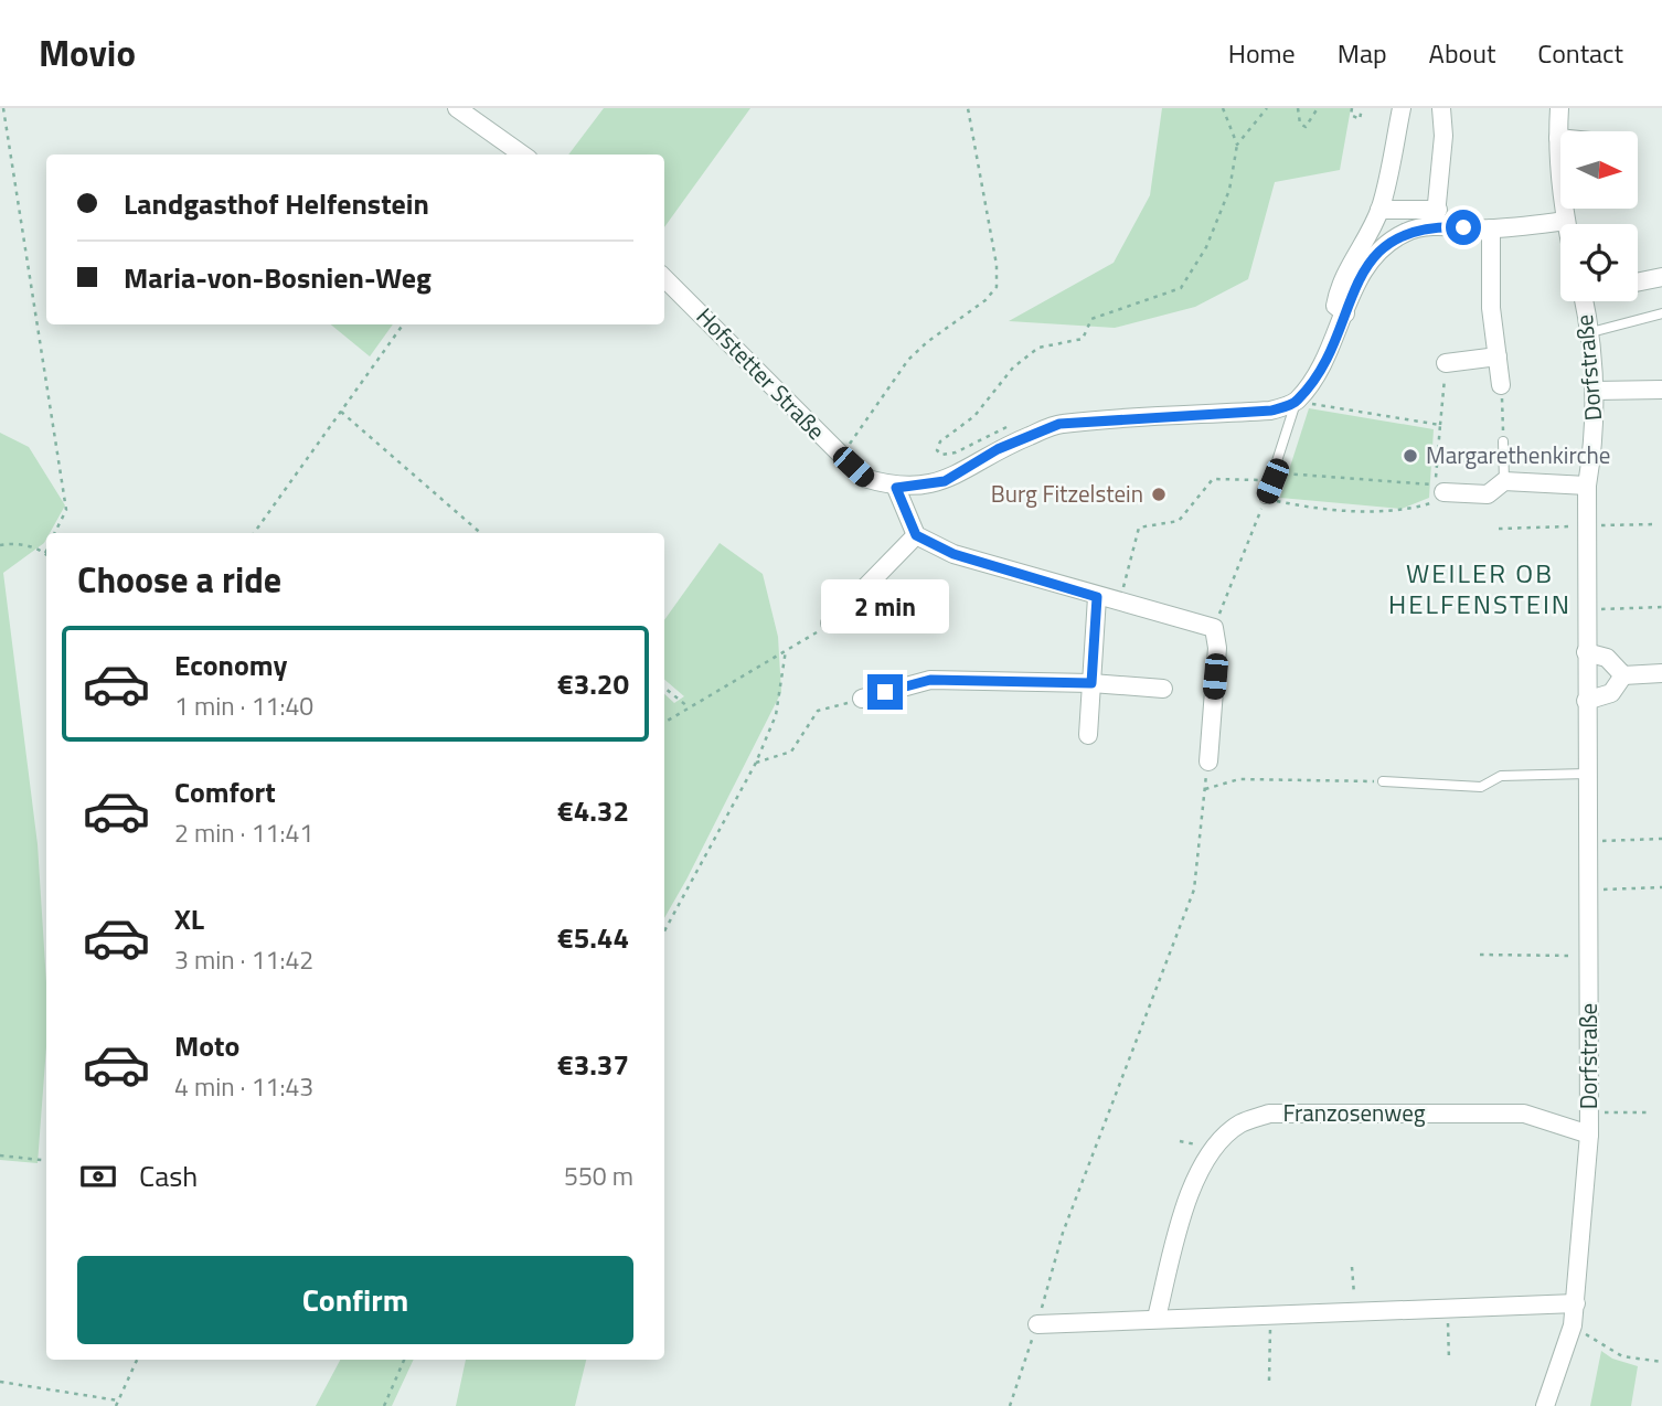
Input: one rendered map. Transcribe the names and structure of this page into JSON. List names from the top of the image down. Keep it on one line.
{"streets":{"street":["Dorfstraße","Hofstetter Straße","Franzosenweg"]},"crossings":[["Dorfstraße","Franzosenweg"]],"districts":["WEILER OB HELFENSTEIN"],"places":["Margarethenkirche","Burg Fitzelstein"],"north":"right","page":{"header":"Movio","nav":["Home","Map","About","Contact"],"banner":["Landgasthof Helfenstein","Maria-von-Bosnien-Weg"],"heading":"Choose a ride","bubble":"2 min","list":[{"name":"Economy","note":"1 min · 11:40","value":"€3.20"},{"name":"Comfort","note":"2 min · 11:41","value":"€4.32"},{"name":"XL","note":"3 min · 11:42","value":"€5.44"},{"name":"Moto","note":"4 min · 11:43","value":"€3.37"}],"pay":["Cash","550 m"],"buttons":"Confirm"}}
